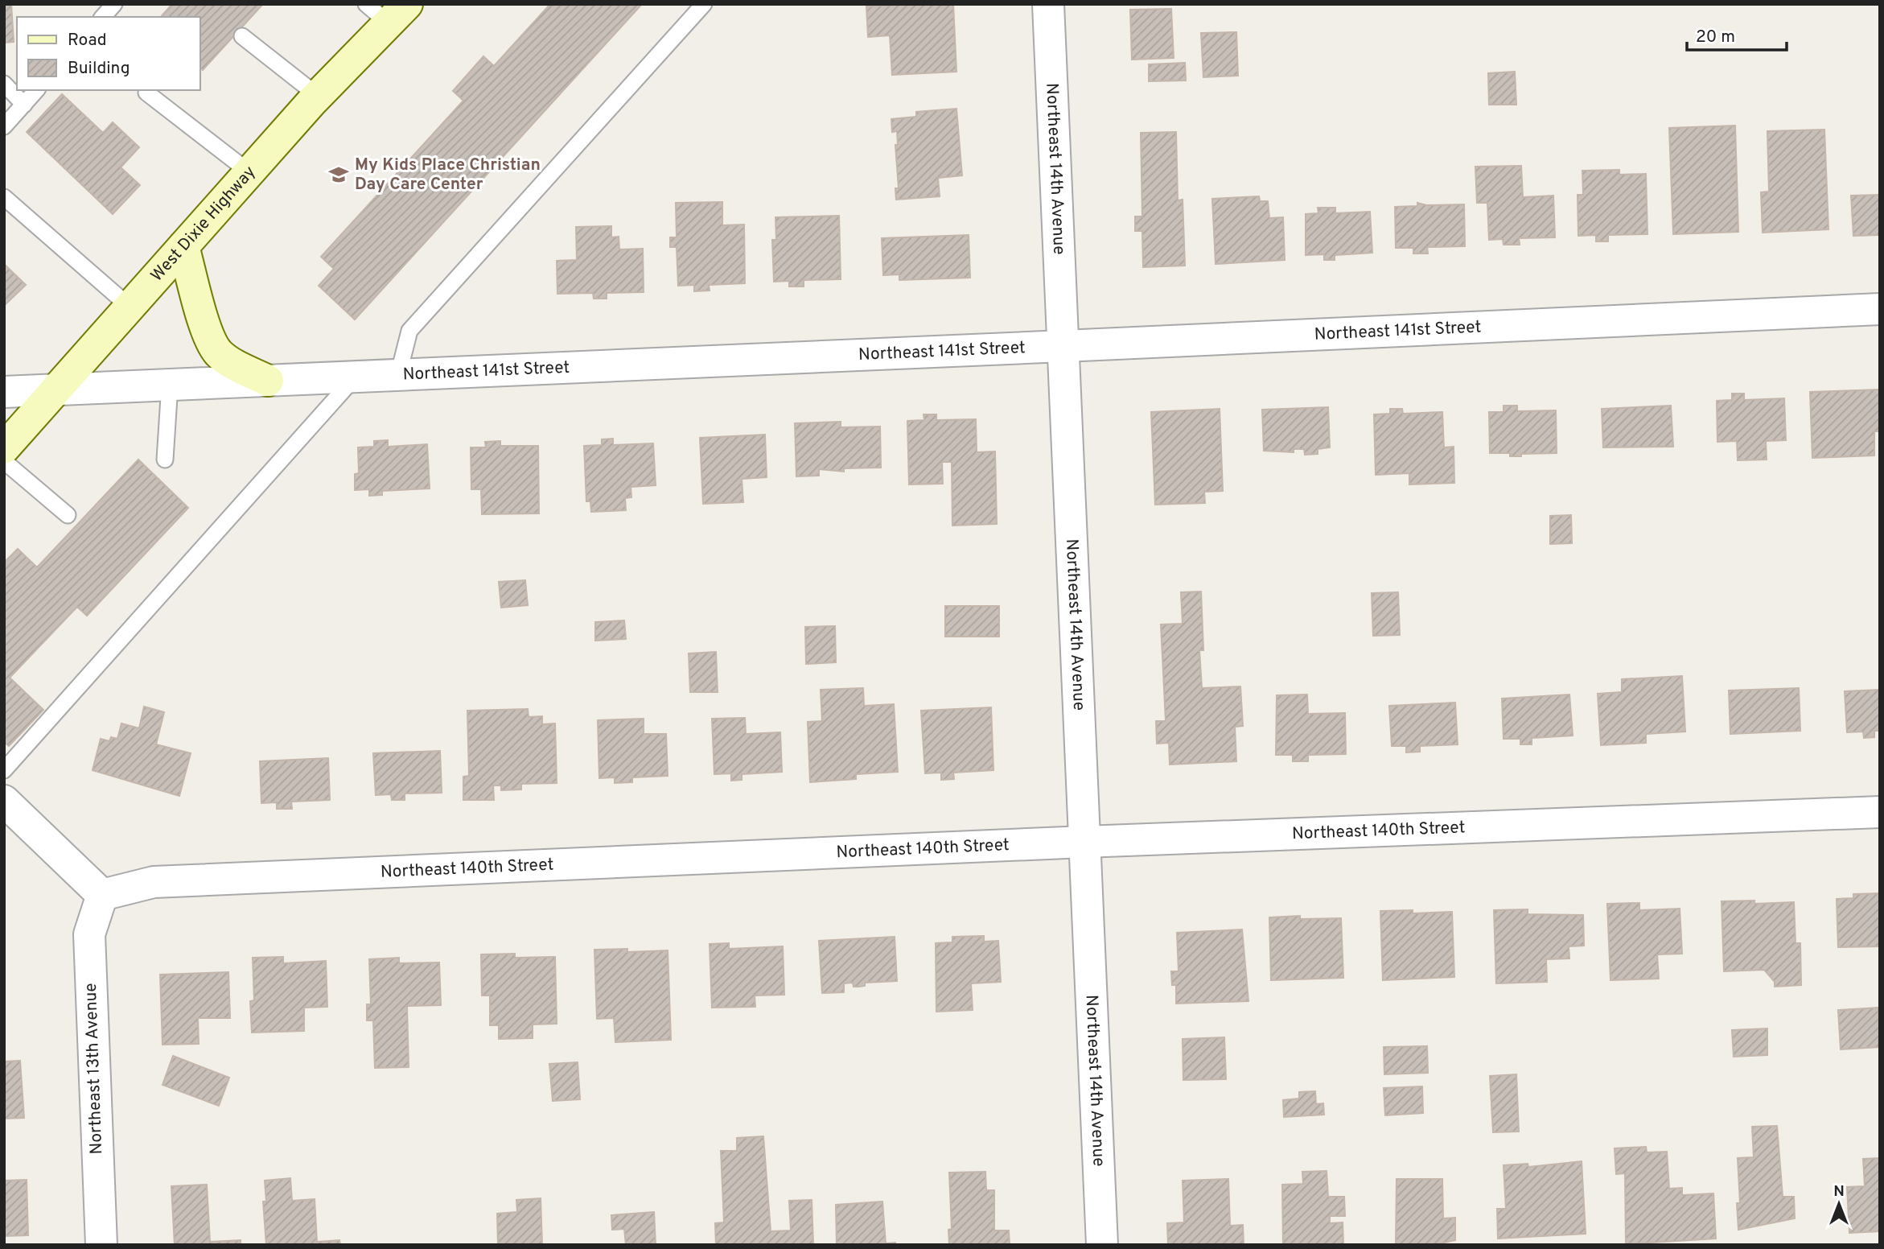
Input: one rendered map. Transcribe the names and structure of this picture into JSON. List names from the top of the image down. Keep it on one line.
{"streets":{"main road":["West Dixie Highway"],"street":["Northeast 14th Avenue","Northeast 141st Street","Northeast 140th Street","Northeast 13th Avenue"]},"crossings":[["Northeast 14th Avenue","Northeast 141st Street"],["Northeast 14th Avenue","Northeast 140th Street"],["West Dixie Highway","Northeast 141st Street"],["Northeast 140th Street","Northeast 13th Avenue"]],"places":{"school or university":["My Kids Place Christian Day Care Center"]},"legend":["Road","Building"],"scale_bar":"20 m","north":"top"}
